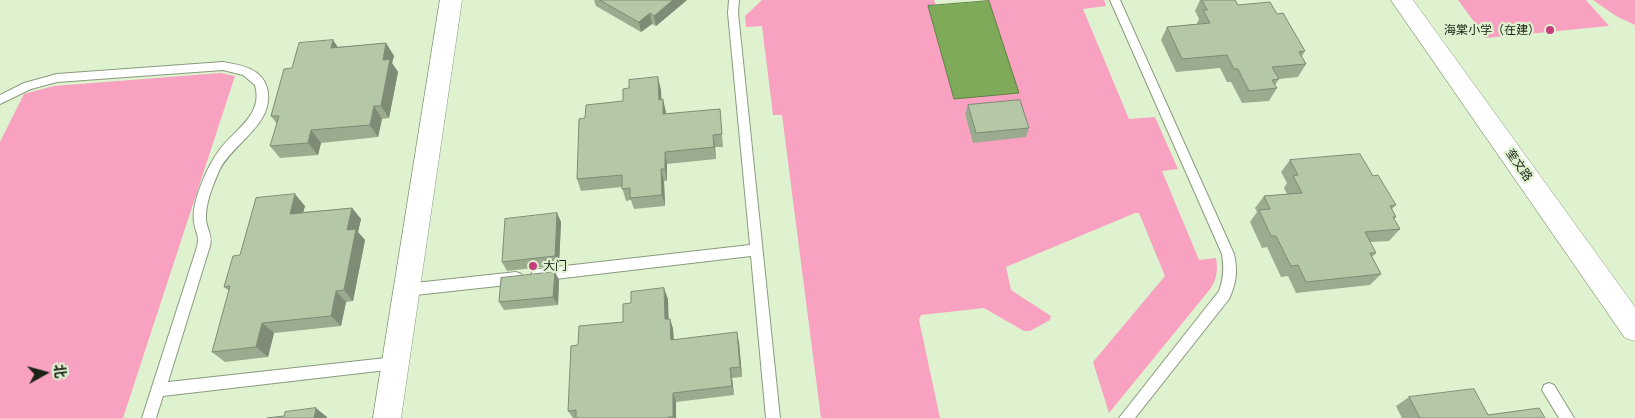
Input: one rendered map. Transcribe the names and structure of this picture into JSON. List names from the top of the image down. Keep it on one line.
{"streets":{"street":["奎文路"]},"places":["海棠小学（在建）","大门"],"north":"right"}
